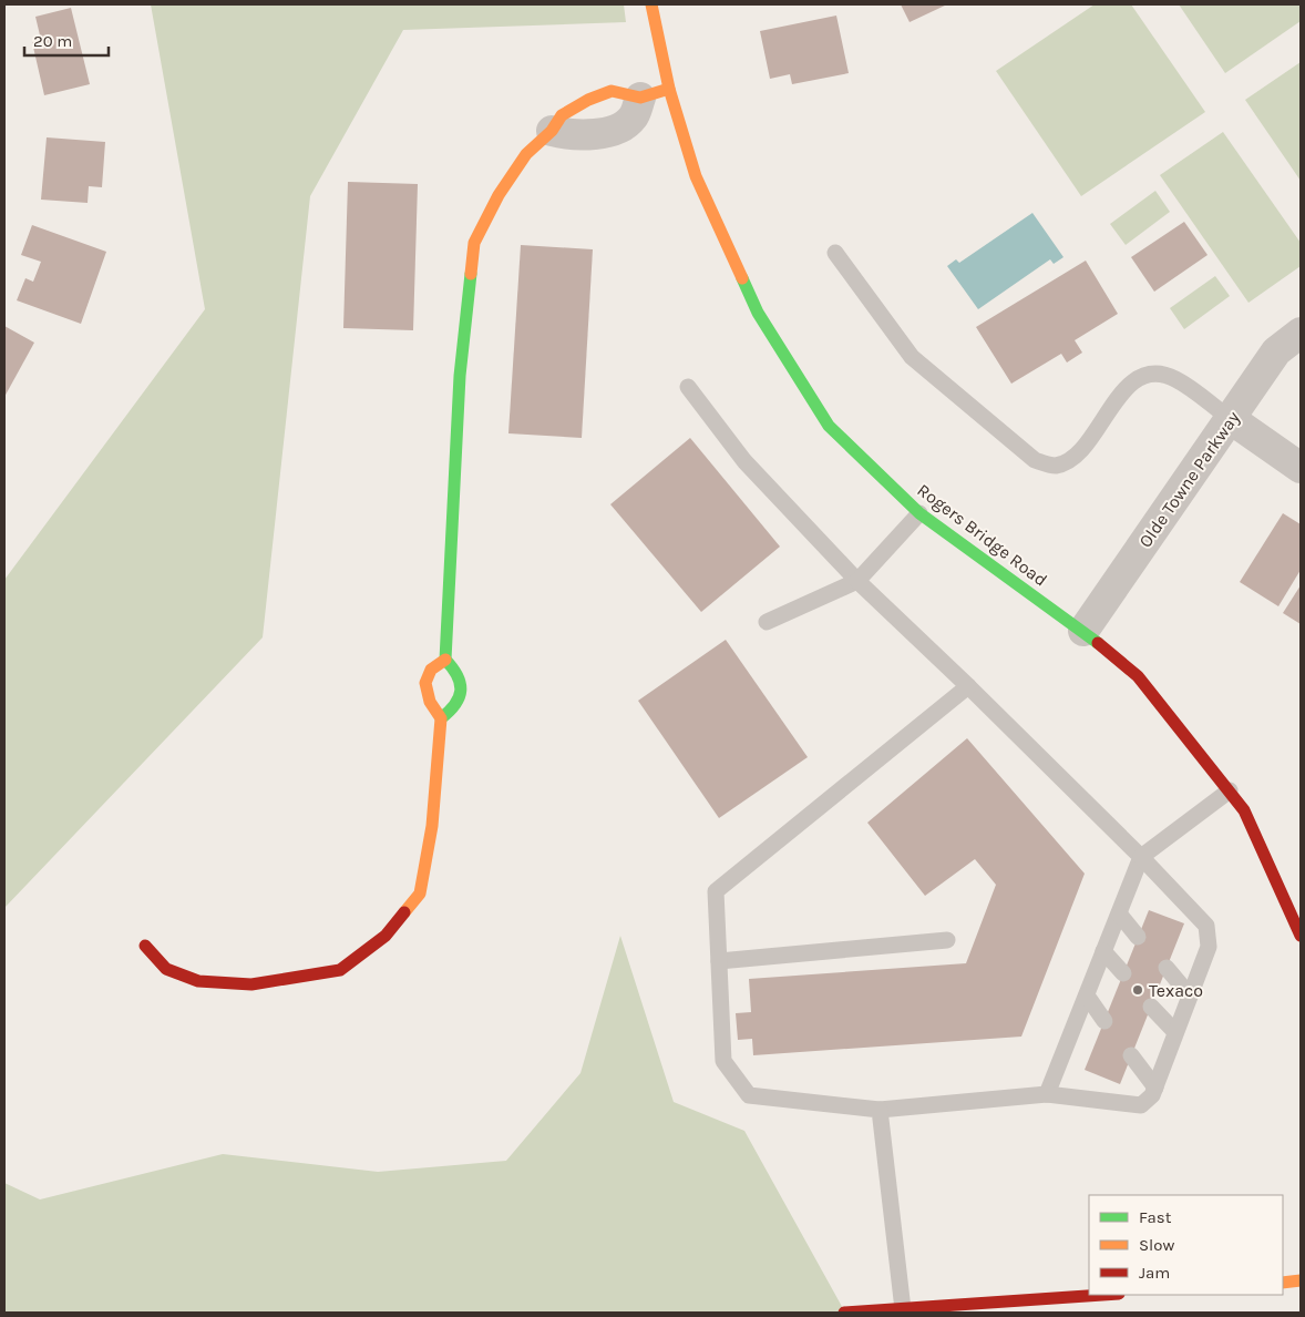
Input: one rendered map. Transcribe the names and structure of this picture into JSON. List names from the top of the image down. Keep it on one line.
{"streets":{"main road":["Rogers Bridge Road"],"street":["Olde Towne Parkway"]},"crossings":[["Olde Towne Parkway","Rogers Bridge Road"]],"places":["Texaco"],"legend":["Fast","Slow","Jam"],"scale_bar":"20 m"}
